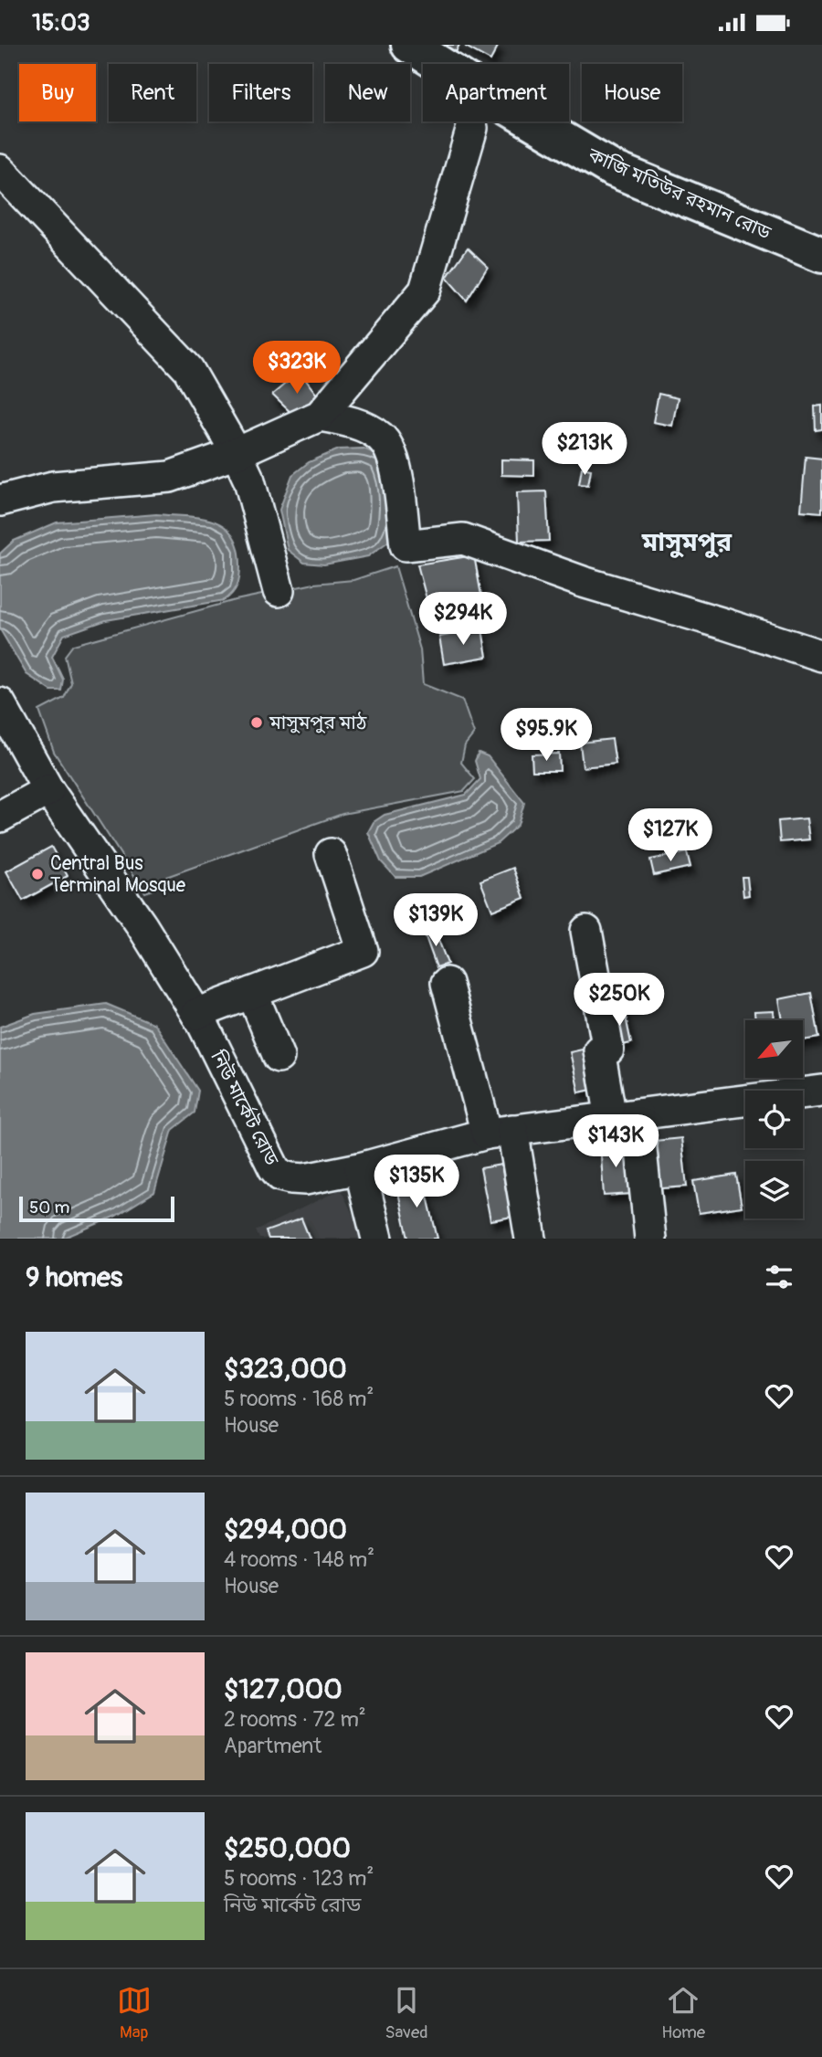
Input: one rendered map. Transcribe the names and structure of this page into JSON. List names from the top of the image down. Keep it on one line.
{"streets":{"main road":["কাজি মতিউর রহমান রোড"],"street":["নিউ মার্কেট রোড"]},"districts":["মাসুমপুর"],"places":["মাসুমপুর মাঠ","Central Bus Terminal Mosque"],"scale_bar":"50 m","north":"bottom left","page":{"status":"15:03","chip":["Buy","Rent","Filters","New","Apartment","House"],"price":["$323K","$213K","$294K","$95.9K","$127K","$139K","$250K","$143K","$135K"],"scale":"50 m","heading":"9 homes","list":[{"name":"$323,000","note":"5 rooms · 168 m² · House"},{"name":"$294,000","note":"4 rooms · 148 m² · House"},{"name":"$127,000","note":"2 rooms · 72 m² · Apartment"},{"name":"$250,000","note":"5 rooms · 123 m² · নিউ মার্কেট রোড"}],"tabs":["Map","Saved","Home"]}}
